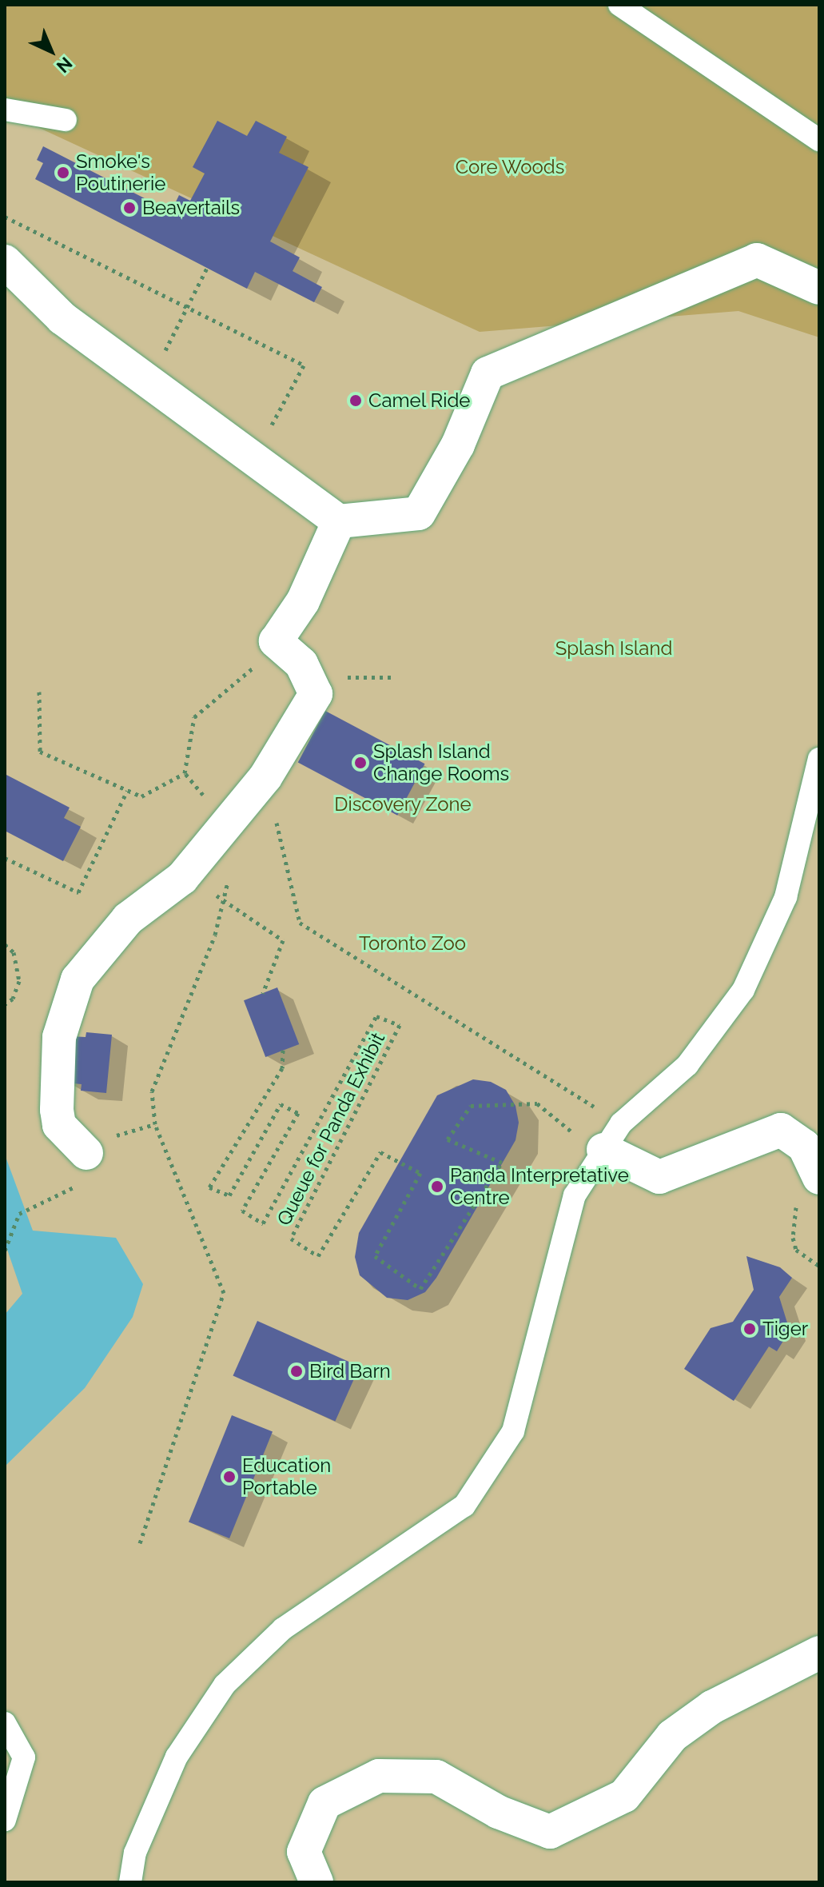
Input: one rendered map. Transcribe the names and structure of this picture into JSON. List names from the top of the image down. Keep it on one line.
{"streets":{"path":["Queue for Panda Exhibit"]},"parks":["Core Woods","Splash Island","Discovery Zone","Toronto Zoo"],"places":["Smoke's Poutinerie","Beavertails","Camel Ride","Splash Island Change Rooms","Panda Interpretative Centre","Tiger","Bird Barn","Education Portable"],"north":"bottom right"}
